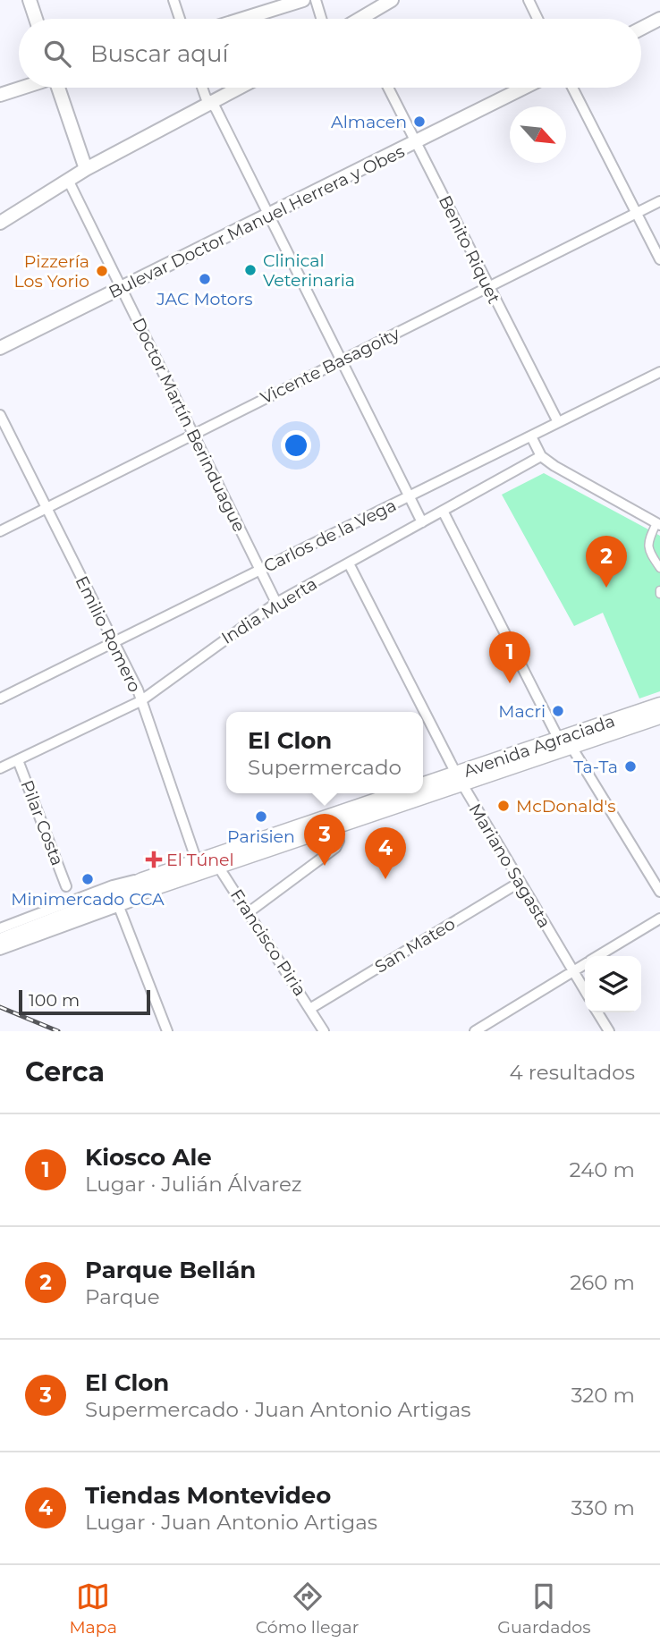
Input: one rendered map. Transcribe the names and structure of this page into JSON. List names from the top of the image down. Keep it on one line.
{"streets":{"main road":["Avenida Agraciada"],"street":["Bulevar Doctor Manuel Herrera y Obes","Benito Riquet","Vicente Basagoity","Doctor Martín Berinduague","Carlos de la Vega","India Muerta","Emilio Romero","Pilar Costa","Mariano Sagasta","Francisco Piria","San Mateo"]},"crossings":[["Bulevar Doctor Manuel Herrera y Obes","Benito Riquet"],["Bulevar Doctor Manuel Herrera y Obes","Doctor Martín Berinduague"],["Benito Riquet","Vicente Basagoity"],["Benito Riquet","Carlos de la Vega"],["Vicente Basagoity","Doctor Martín Berinduague"],["Vicente Basagoity","Emilio Romero"],["Doctor Martín Berinduague","Carlos de la Vega"],["Doctor Martín Berinduague","India Muerta"],["Carlos de la Vega","Emilio Romero"],["India Muerta","Emilio Romero"],["India Muerta","Pilar Costa"],["India Muerta","Mariano Sagasta"],["Emilio Romero","Avenida Agraciada"],["Avenida Agraciada","Mariano Sagasta"],["Avenida Agraciada","Francisco Piria"],["Mariano Sagasta","San Mateo"],["Francisco Piria","San Mateo"]],"places":{"other":["Almacen","Clinical Veterinaria","Pizzería Los Yorio","JAC Motors","Macri","Ta-Ta","McDonald's","Parisien","Minimercado CCA"],"health":["El Túnel"]},"scale_bar":"100 m","north":"bottom right","page":{"search":"Buscar aquí","pins":["2","1","3","4"],"popup":["El Clon","Supermercado"],"scale":"100 m","heading":["Cerca","4 resultados"],"list":[{"mark":"1","name":"Kiosco Ale","note":"Lugar · Julián Álvarez","value":"240 m"},{"mark":"2","name":"Parque Bellán","note":"Parque","value":"260 m"},{"mark":"3","name":"El Clon","note":"Supermercado · Juan Antonio Artigas","value":"320 m"},{"mark":"4","name":"Tiendas Montevideo","note":"Lugar · Juan Antonio Artigas","value":"330 m"}],"nav":["Mapa","Cómo llegar","Guardados"]}}
